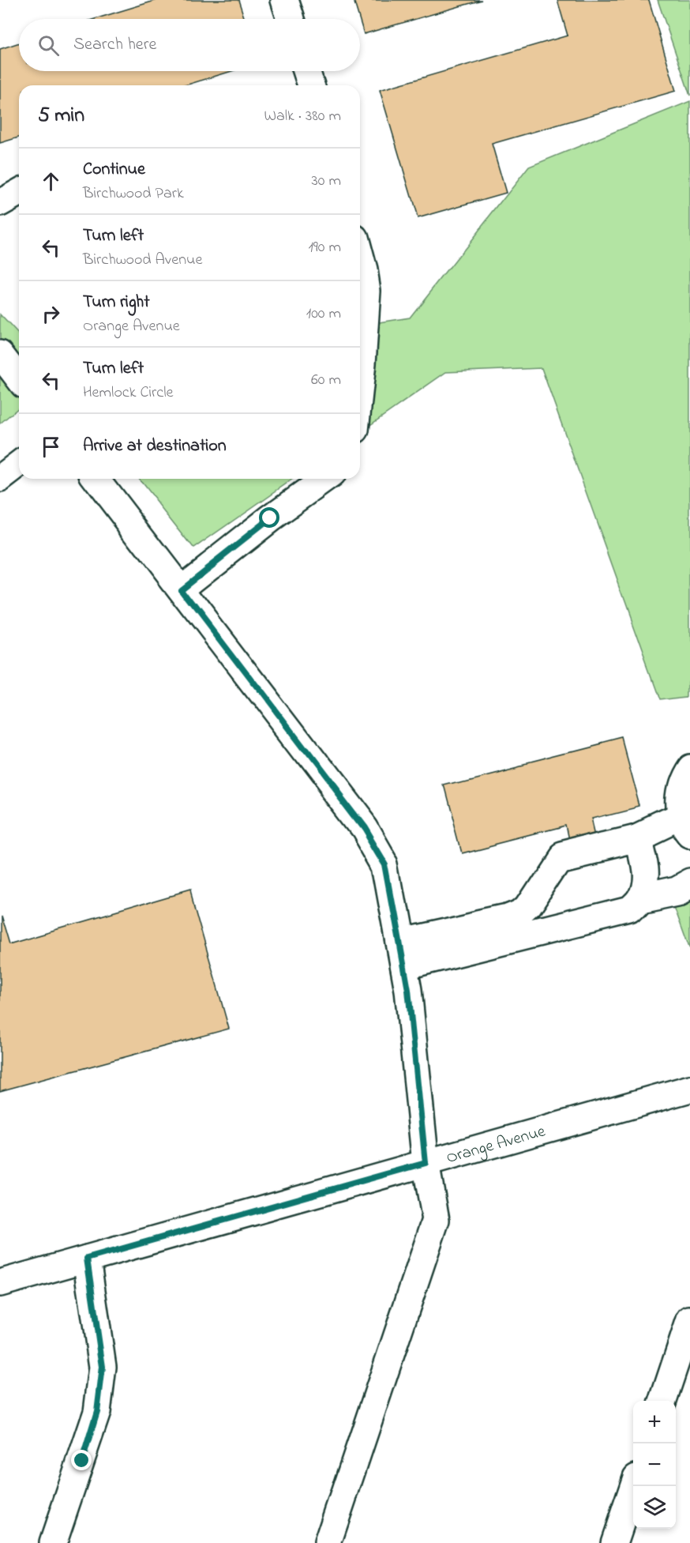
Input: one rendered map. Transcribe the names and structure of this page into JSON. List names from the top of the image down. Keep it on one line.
{"streets":{"street":["Orange Avenue"]},"page":{"search":"Search here","heading":["5 min","Walk · 380 m"],"list":[["Continue","Birchwood Park","30 m"],["Turn left","Birchwood Avenue","190 m"],["Turn right","Orange Avenue","100 m"],["Turn left","Hemlock Circle","60 m"],"Arrive at destination"],"map_buttons":["+","−"]}}
